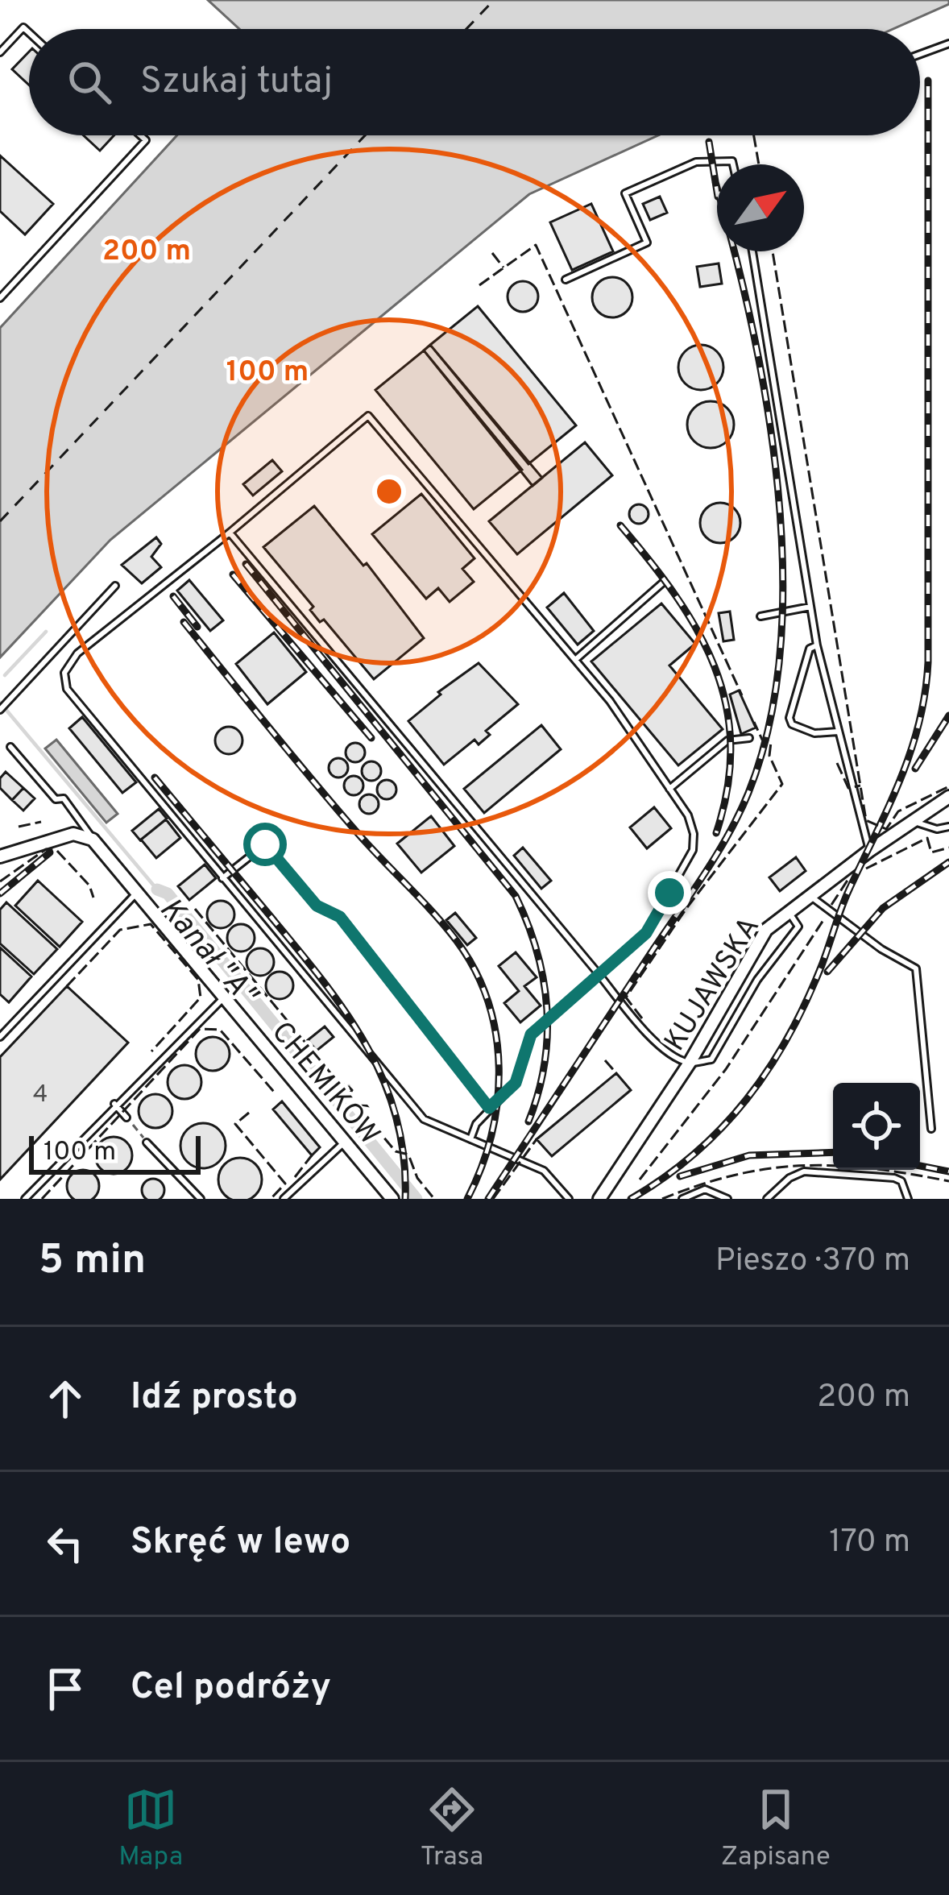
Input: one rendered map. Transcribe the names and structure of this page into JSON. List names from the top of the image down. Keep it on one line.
{"streets":{"street":["KUJAWSKA","CHEMIKÓW"]},"water":["Kanał \"A\""],"house_numbers":["4"],"scale_bar":"100 m","north":"top right","page":{"search":"Szukaj tutaj","scale":"100 m","heading":["5 min","Pieszo · 370 m"],"list":[["Idź prosto","200 m"],["Skręć w lewo","170 m"],"Cel podróży"],"nav":["Mapa","Trasa","Zapisane"]},"rings":["200 m","100 m"]}
